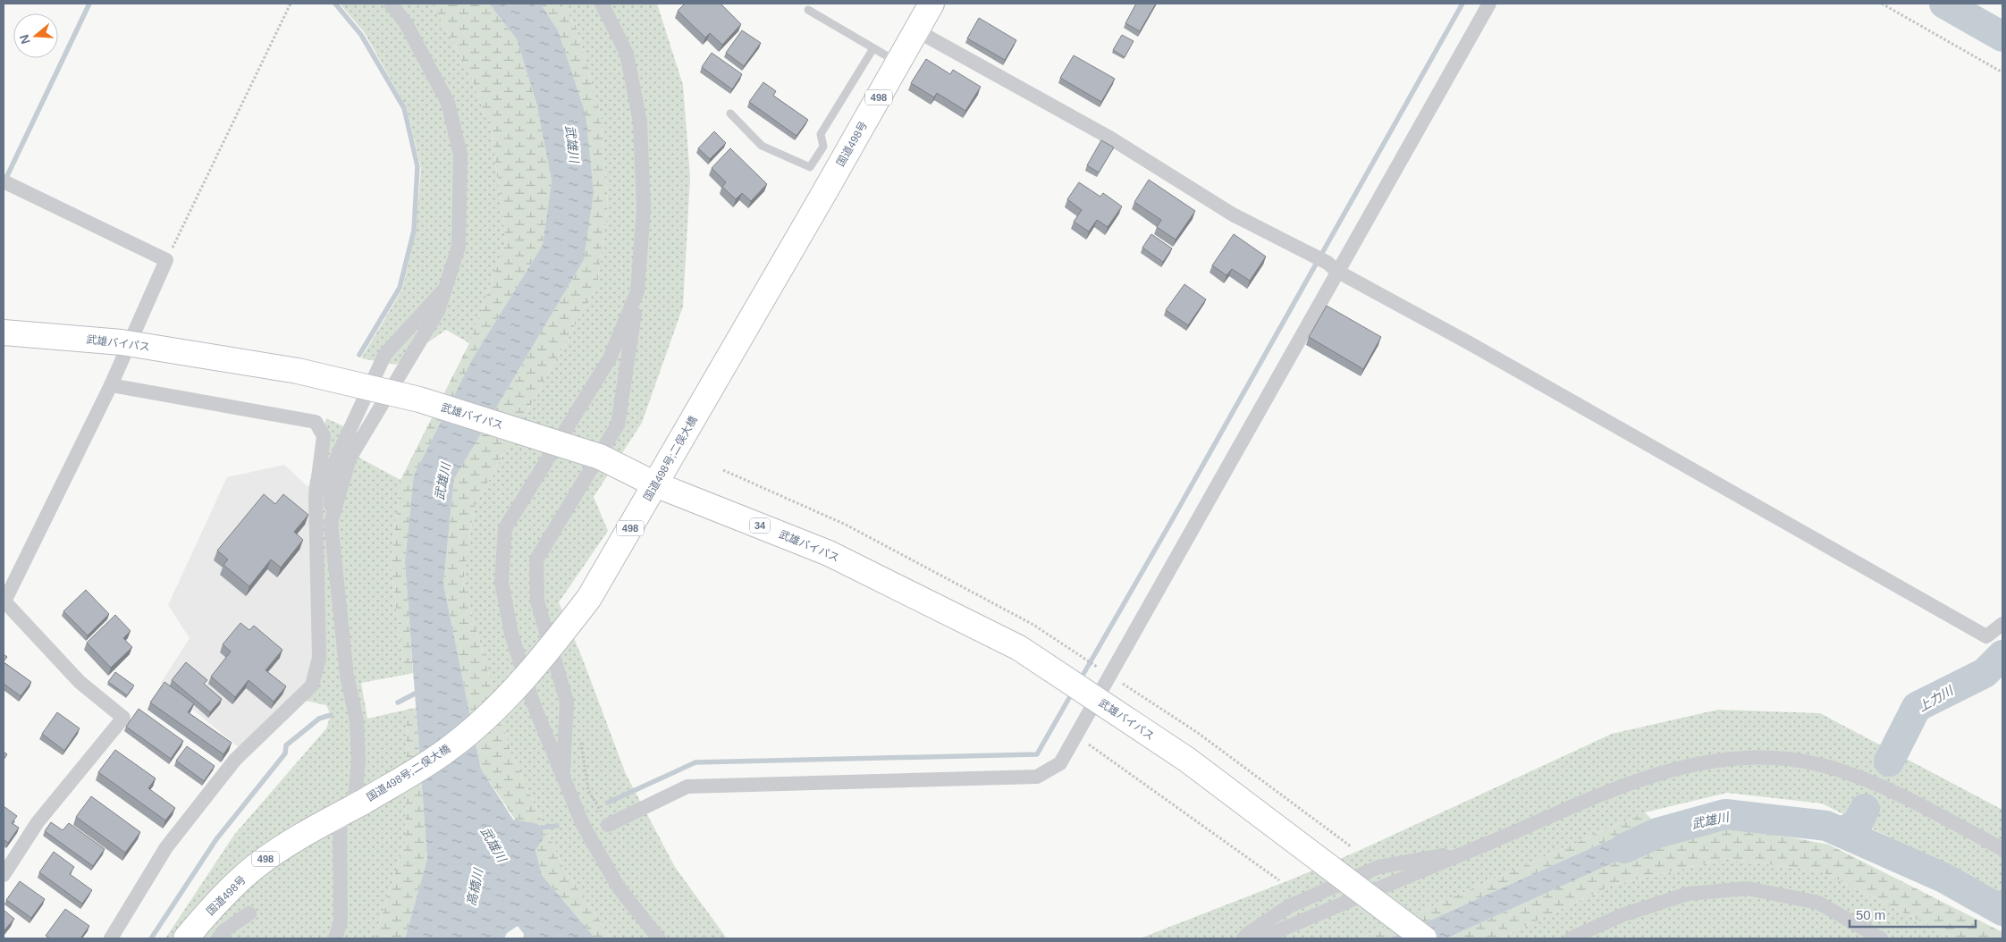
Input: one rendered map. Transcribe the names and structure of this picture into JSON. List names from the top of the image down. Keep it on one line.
{"streets":{"highway":["498","国道498号","武雄バイパス","国道498号;二俣大橋","34"]},"crossings":[["国道498号","国道498号;二俣大橋"],["武雄バイパス","国道498号;二俣大橋"]],"water":["武雄川","上力川","高橋川"],"scale_bar":"50 m","north":"left"}
